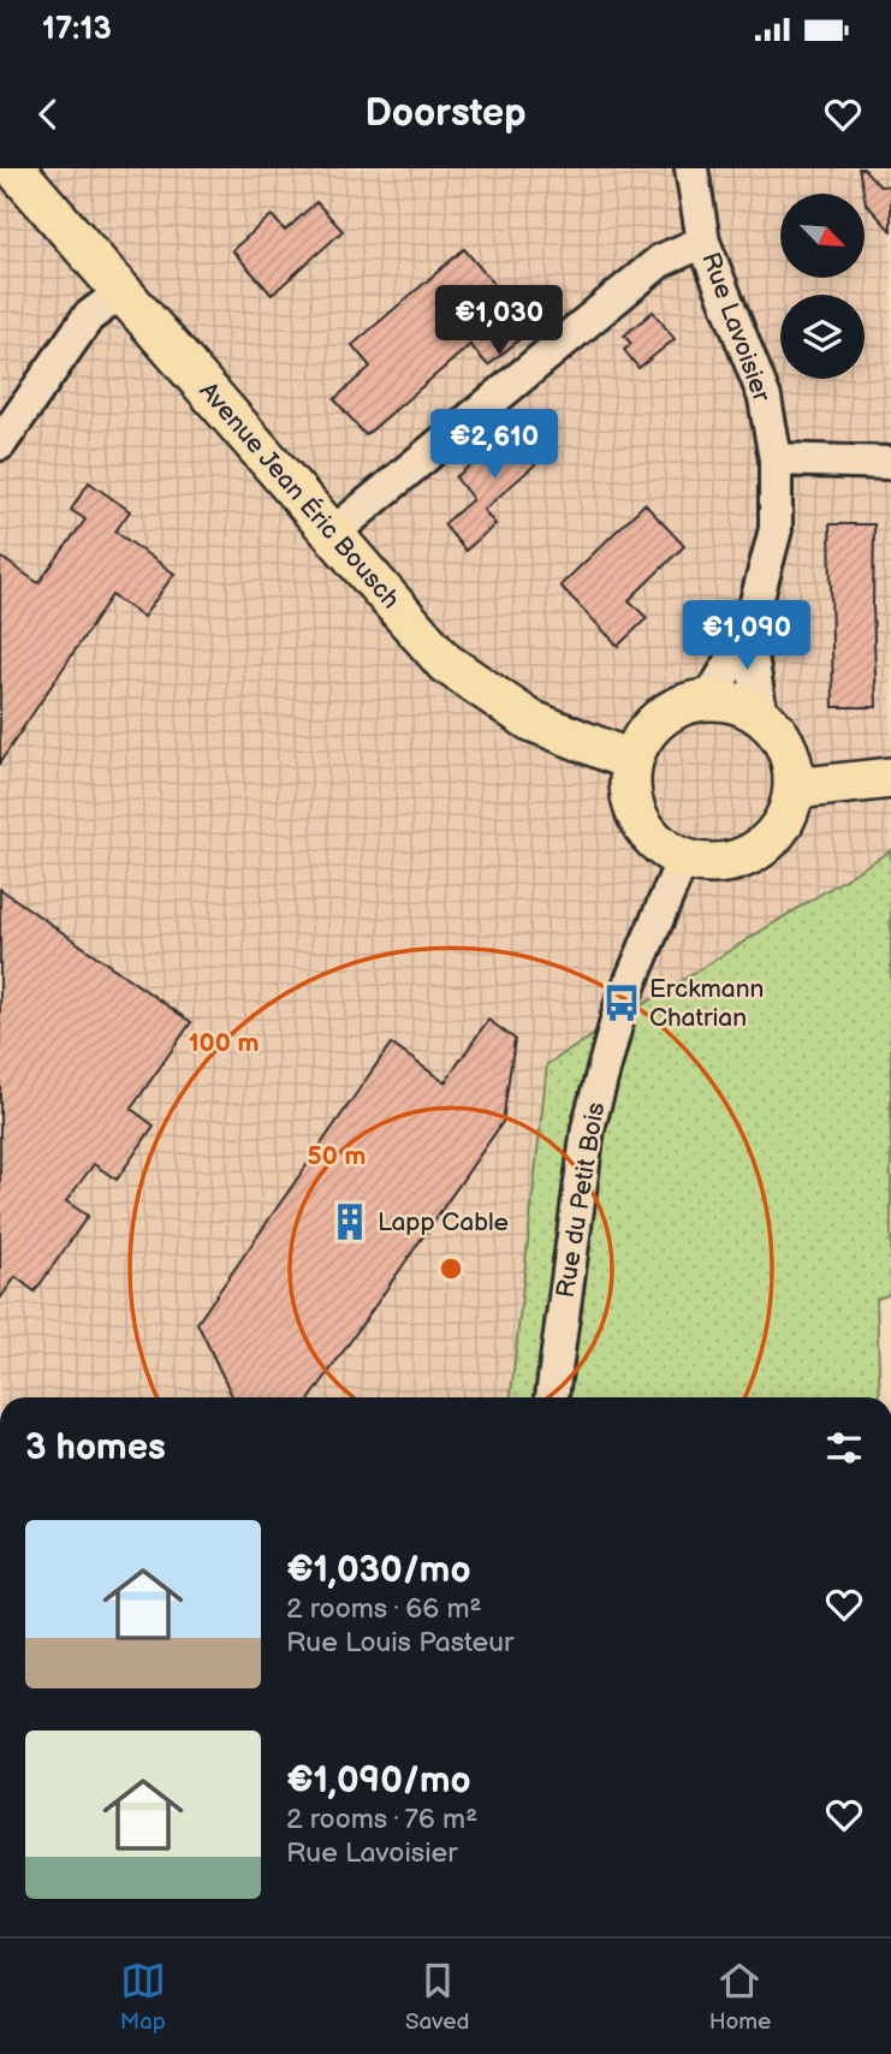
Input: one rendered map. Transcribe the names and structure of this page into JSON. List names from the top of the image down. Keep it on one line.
{"streets":{"main road":["Avenue Jean Éric Bousch"],"street":["Rue Lavoisier","Rue du Petit Bois"]},"crossings":[["Rue Lavoisier","Avenue Jean Éric Bousch"],["Rue Lavoisier","Rue du Petit Bois"],["Avenue Jean Éric Bousch","Rue du Petit Bois"]],"places":{"bus stop":["Erckmann Chatrian"],"building":["Lapp Cable"]},"north":"bottom right","page":{"status":"17:13","header":"Doorstep","price":["€1,030","€2,610","€1,090"],"heading":"3 homes","list":[{"name":"€1,030/mo","note":"2 rooms · 66 m² · Rue Louis Pasteur"},{"name":"€1,090/mo","note":"2 rooms · 76 m² · Rue Lavoisier"}],"tabs":["Map","Saved","Home"]},"rings":["100 m","50 m"]}
